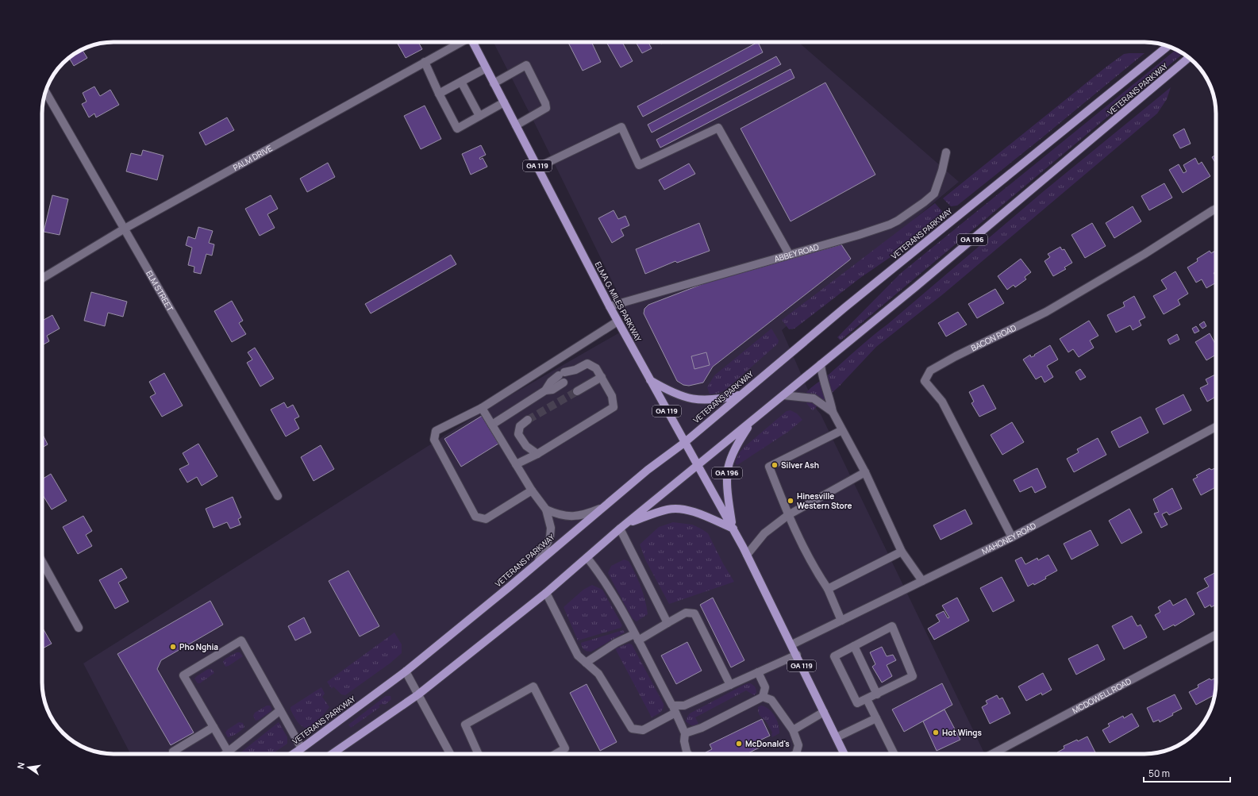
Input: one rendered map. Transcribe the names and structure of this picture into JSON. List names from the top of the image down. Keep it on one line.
{"streets":{"main road":["VETERANS PARKWAY","GA 119","GA 196","ELMA G. MILES PARKWAY"],"street":["PALM DRIVE","ABBEY ROAD","ELM STREET","BACON ROAD","MAHONEY ROAD","MCDOWELL ROAD"]},"crossings":[["VETERANS PARKWAY","GA 196"],["VETERANS PARKWAY","ELMA G. MILES PARKWAY"],["PALM DRIVE","ELM STREET"],["GA 119","ELMA G. MILES PARKWAY"],["GA 119","MAHONEY ROAD"],["GA 196","ELMA G. MILES PARKWAY"],["ABBEY ROAD","ELMA G. MILES PARKWAY"],["ELMA G. MILES PARKWAY","MAHONEY ROAD"],["BACON ROAD","MAHONEY ROAD"]],"places":["Silver Ash","Hinesville Western Store","Pho Nghia","Hot Wings","McDonald's"],"scale_bar":"50 m","north":"left"}
